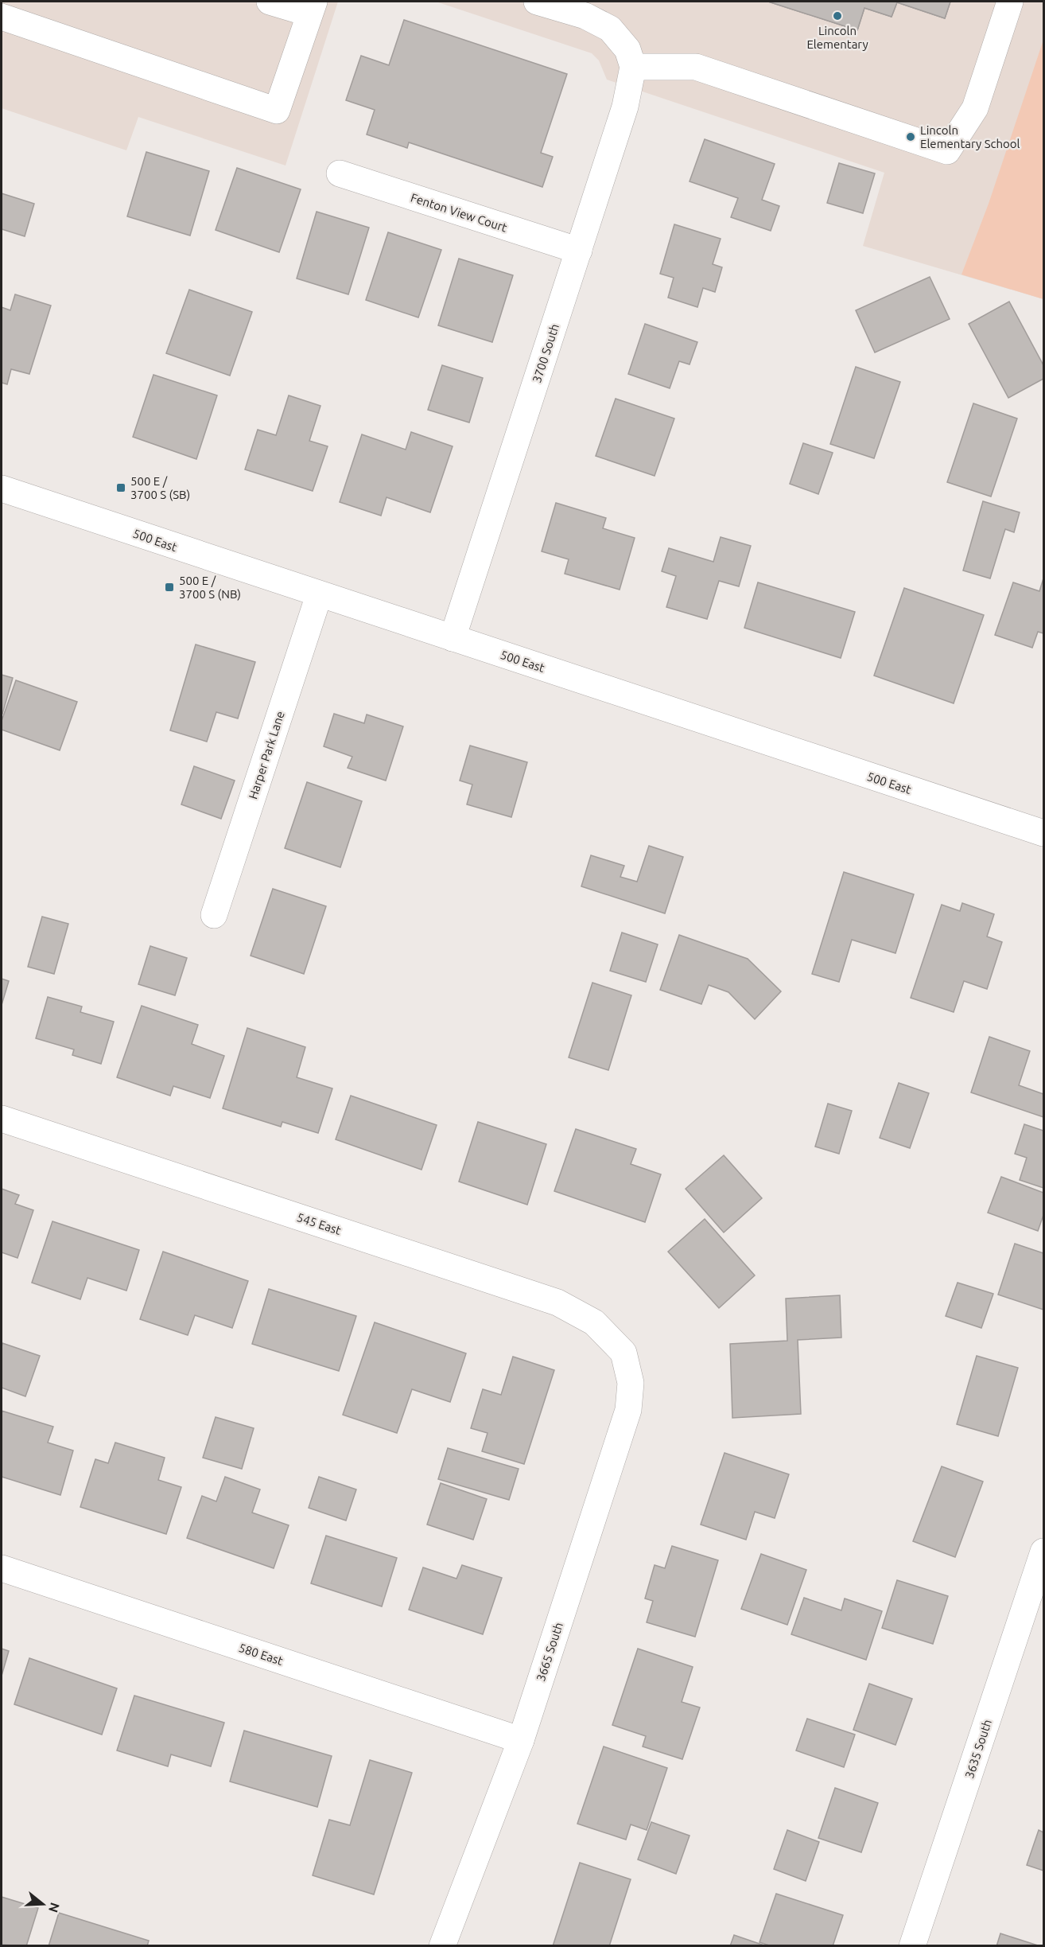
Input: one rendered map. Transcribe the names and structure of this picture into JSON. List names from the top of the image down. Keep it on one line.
{"streets":{"street":["Fenton View Court","3700 South","500 East","Harper Park Lane","545 East","3665 South","580 East","3635 South"]},"crossings":[["Fenton View Court","3700 South"],["3700 South","500 East"],["500 East","Harper Park Lane"],["545 East","3665 South"],["3665 South","580 East"]],"places":{"other":["Lincoln Elementary","Lincoln Elementary School"],"transit":["500 E / 3700 S (SB)","500 E / 3700 S (NB)"]},"north":"right"}
